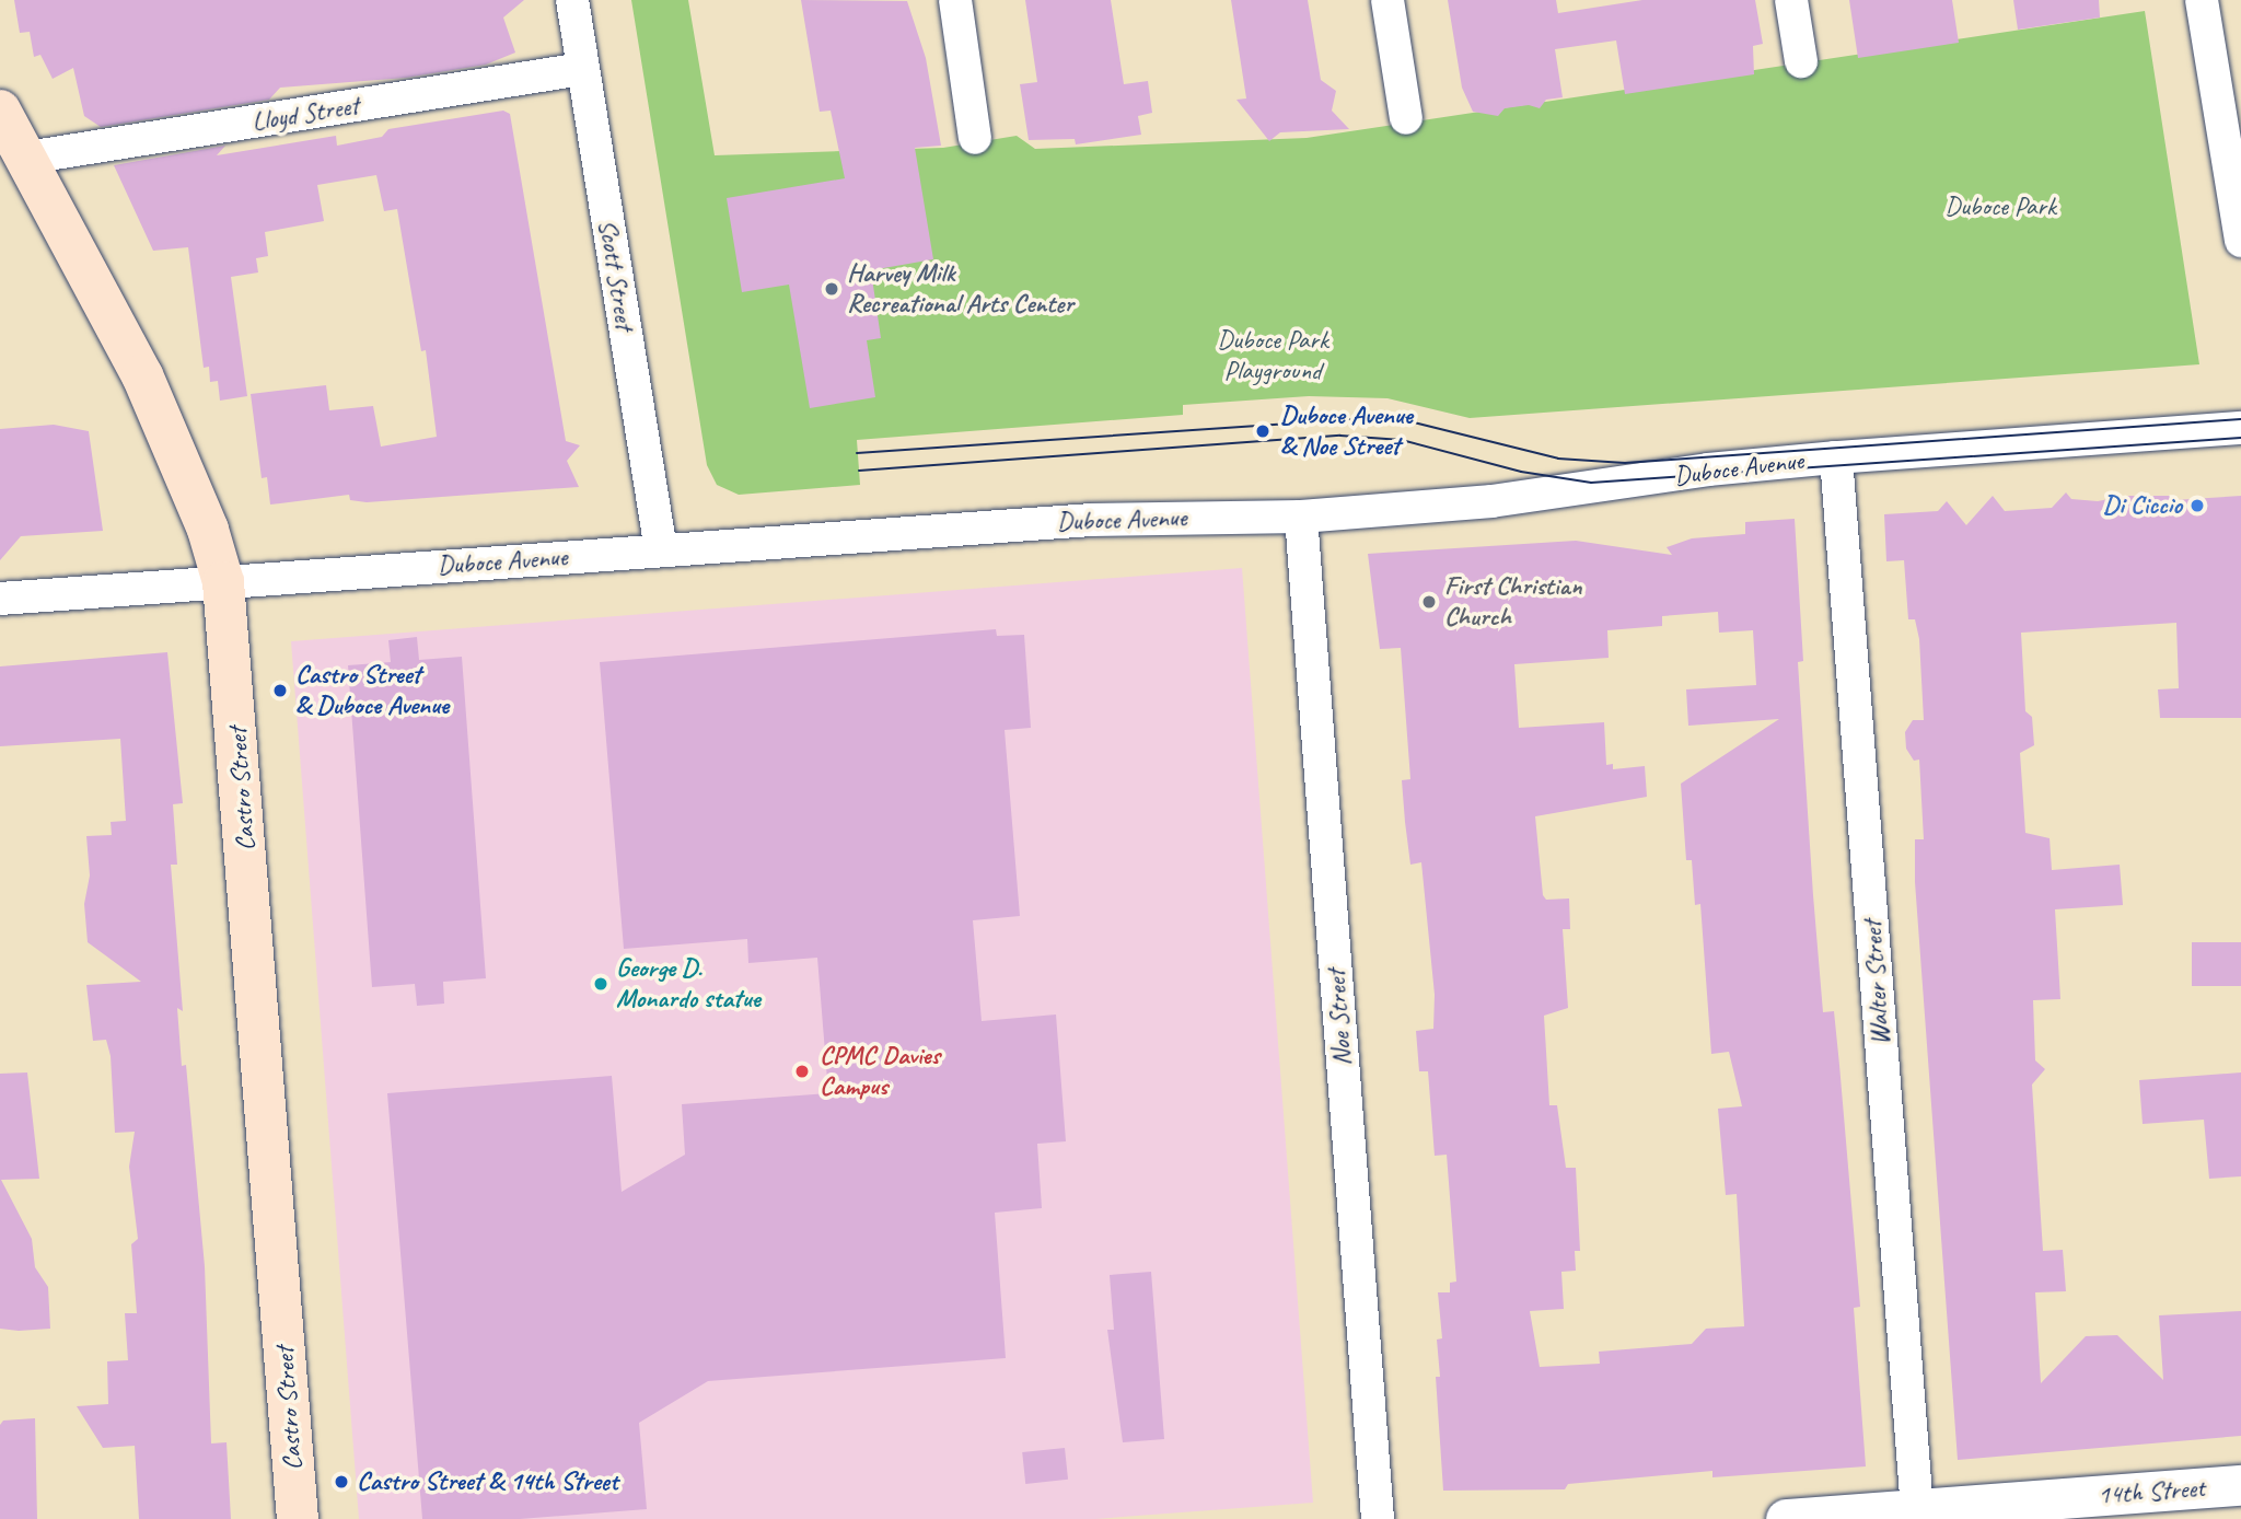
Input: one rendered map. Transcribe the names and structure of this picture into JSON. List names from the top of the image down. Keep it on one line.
{"streets":{"main road":["Castro Street"],"street":["Lloyd Street","Scott Street","Duboce Avenue","Walter Street","Noe Street","14th Street"]},"crossings":[["Lloyd Street","Scott Street"],["Lloyd Street","Castro Street"],["Scott Street","Duboce Avenue"],["Duboce Avenue","Castro Street"],["Duboce Avenue","Walter Street"],["Duboce Avenue","Noe Street"],["Walter Street","14th Street"]],"parks":["Duboce Park","Duboce Park Playground"],"places":["Harvey Milk Recreational Arts Center","Duboce Avenue & Noe Street","Di Ciccio","First Christian Church","Castro Street & Duboce Avenue","George D. Monardo statue","CPMC Davies Campus","Castro Street & 14th Street"]}
